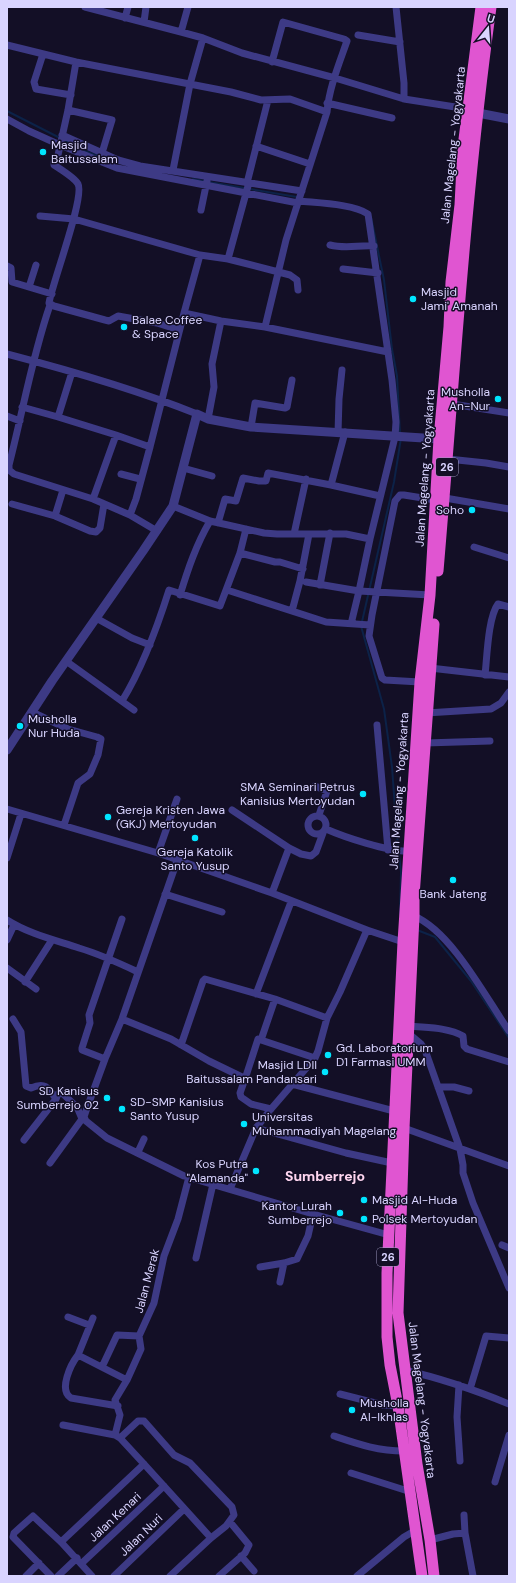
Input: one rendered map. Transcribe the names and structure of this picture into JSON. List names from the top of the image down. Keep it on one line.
{"streets":{"highway":["Jalan Magelang - Yogyakarta","26"],"street":["Jalan Merak","Jalan Kenari","Jalan Nuri"]},"districts":["Sumberrejo"],"places":["Masjid Baitussalam","Masjid Jami' Amanah","Balae Coffee & Space","Musholla An-Nur","Soho","Musholla Nur Huda","SMA Seminari Petrus Kanisius Mertoyudan","Gereja Kristen Jawa (GKJ) Mertoyudan","Gereja Katolik Santo Yusup","Bank Jateng","Gd. Laboratorium D1 Farmasi UMM","Masjid LDII Baitussalam Pandansari","SD Kanisus Sumberrejo 02","SD-SMP Kanisius Santo Yusup","Universitas Muhammadiyah Magelang","Kos Putra \"Alamanda\"","Masjid Al-Huda","Kantor Lurah Sumberrejo","Polsek Mertoyudan","Musholla Al-Ikhlas"],"north":"top"}
